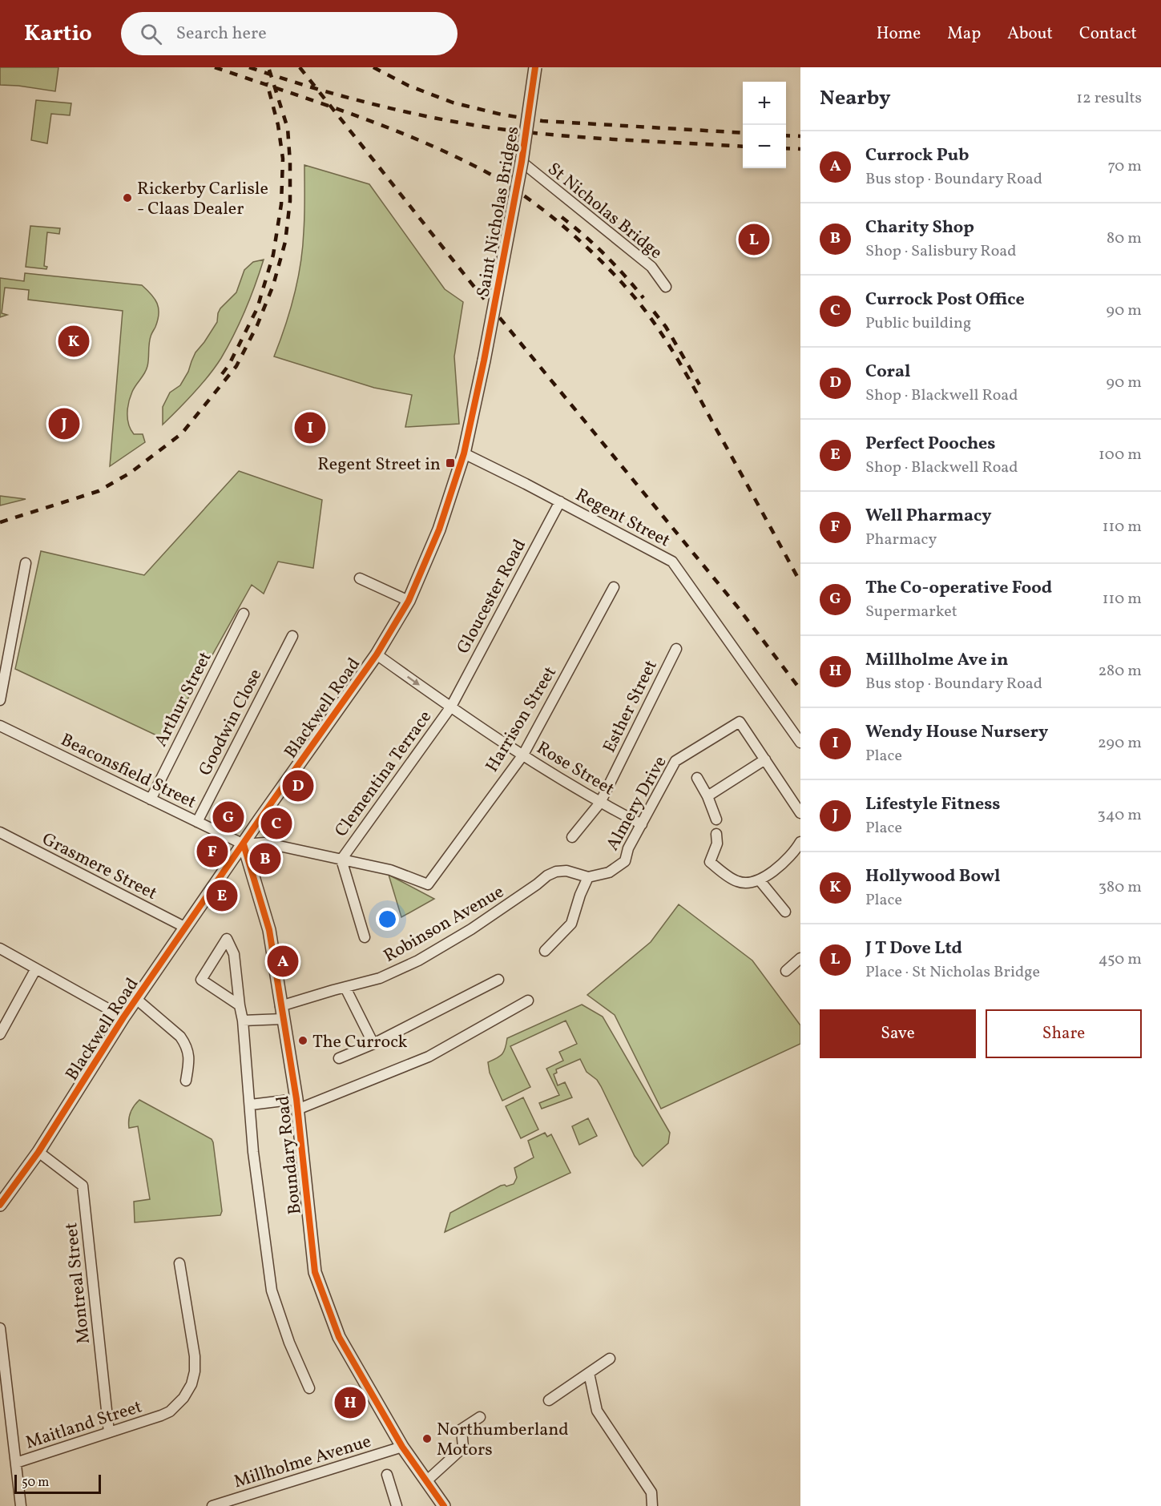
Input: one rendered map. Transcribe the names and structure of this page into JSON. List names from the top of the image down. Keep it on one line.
{"streets":{"street":["St Nicholas Bridge","Saint Nicholas Bridges","Regent Street","Gloucester Road","Arthur Street","Esther Street","Blackwell Road","Harrison Street","Goodwin Close","Rose Street","Beaconsfield Street","Clementina Terrace","Almery Drive","Grasmere Street","Robinson Avenue","Boundary Road","Montreal Street","Maitland Street","Millholme Avenue"]},"crossings":[["St Nicholas Bridge","Saint Nicholas Bridges"],["Saint Nicholas Bridges","Blackwell Road"],["Regent Street","Gloucester Road"],["Regent Street","Blackwell Road"],["Gloucester Road","Rose Street"],["Gloucester Road","Clementina Terrace"],["Arthur Street","Beaconsfield Street"],["Esther Street","Rose Street"],["Blackwell Road","Rose Street"],["Blackwell Road","Beaconsfield Street"],["Blackwell Road","Grasmere Street"],["Blackwell Road","Boundary Road"],["Blackwell Road","Montreal Street"],["Harrison Street","Rose Street"],["Harrison Street","Clementina Terrace"],["Goodwin Close","Beaconsfield Street"],["Rose Street","Clementina Terrace"],["Rose Street","Almery Drive"],["Beaconsfield Street","Boundary Road"],["Almery Drive","Robinson Avenue"],["Robinson Avenue","Boundary Road"],["Boundary Road","Millholme Avenue"],["Montreal Street","Maitland Street"]],"places":{"other":["Rickerby Carlisle - Claas Dealer","The Currock","Northumberland Motors"],"transit":["Regent Street in"]},"scale_bar":"50 m","page":{"header":"Kartio","search":"Search here","nav":["Home","Map","About","Contact"],"heading":["Nearby","12 results"],"map_buttons":["+","−"],"list":[{"mark":"A","name":"Currock Pub","note":"Bus stop · Boundary Road","value":"70 m"},{"mark":"B","name":"Charity Shop","note":"Shop · Salisbury Road","value":"80 m"},{"mark":"C","name":"Currock Post Office","note":"Public building","value":"90 m"},{"mark":"D","name":"Coral","note":"Shop · Blackwell Road","value":"90 m"},{"mark":"E","name":"Perfect Pooches","note":"Shop · Blackwell Road","value":"100 m"},{"mark":"F","name":"Well Pharmacy","note":"Pharmacy","value":"110 m"},{"mark":"G","name":"The Co-operative Food","note":"Supermarket","value":"110 m"},{"mark":"H","name":"Millholme Ave in","note":"Bus stop · Boundary Road","value":"280 m"},{"mark":"I","name":"Wendy House Nursery","note":"Place","value":"290 m"},{"mark":"J","name":"Lifestyle Fitness","note":"Place","value":"340 m"},{"mark":"K","name":"Hollywood Bowl","note":"Place","value":"380 m"},{"mark":"L","name":"J T Dove Ltd","note":"Place · St Nicholas Bridge","value":"450 m"}],"pins":["L","K","J","I","D","G","C","F","B","E","A","H"],"buttons":["Save","Share"],"scale":"50 m"}}
